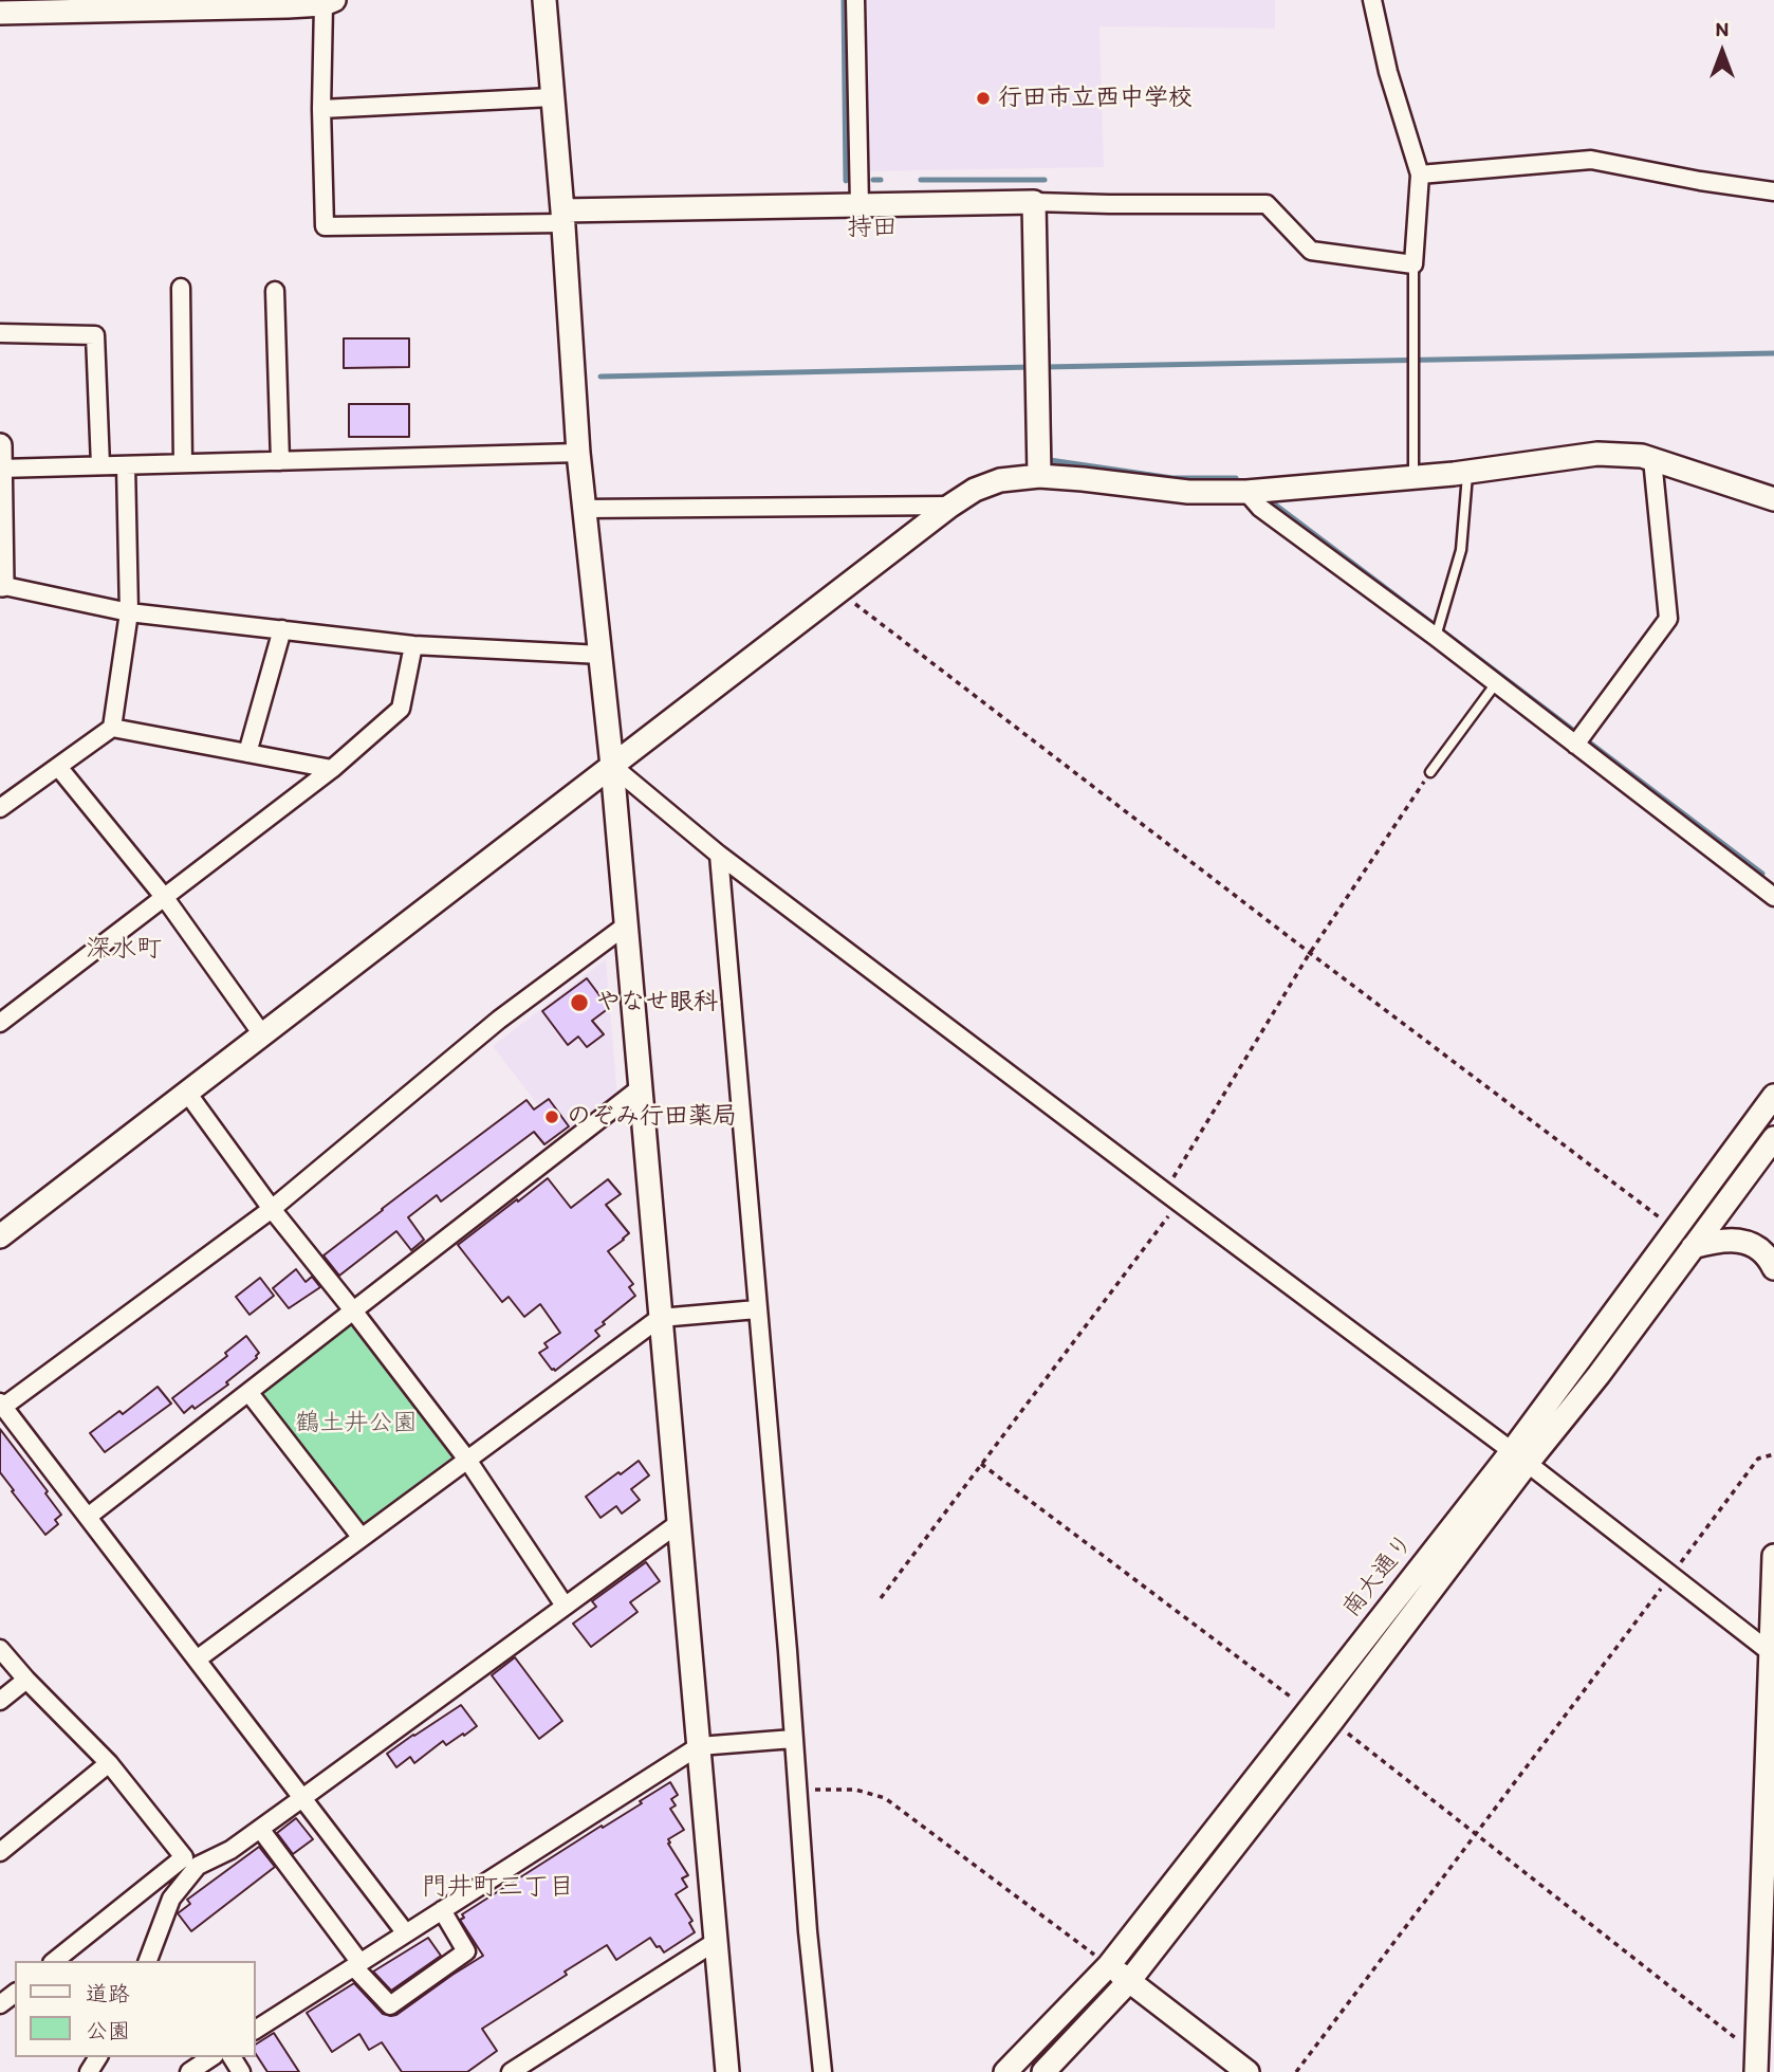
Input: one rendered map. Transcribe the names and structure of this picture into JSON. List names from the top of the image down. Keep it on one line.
{"streets":{"street":["南大通り"]},"districts":["持田","深水町","門井町三丁目"],"parks":["鶴土井公園"],"places":["行田市立西中学校","やなせ眼科","のぞみ行田薬局"],"legend":["道路","公園"],"north":"top"}
